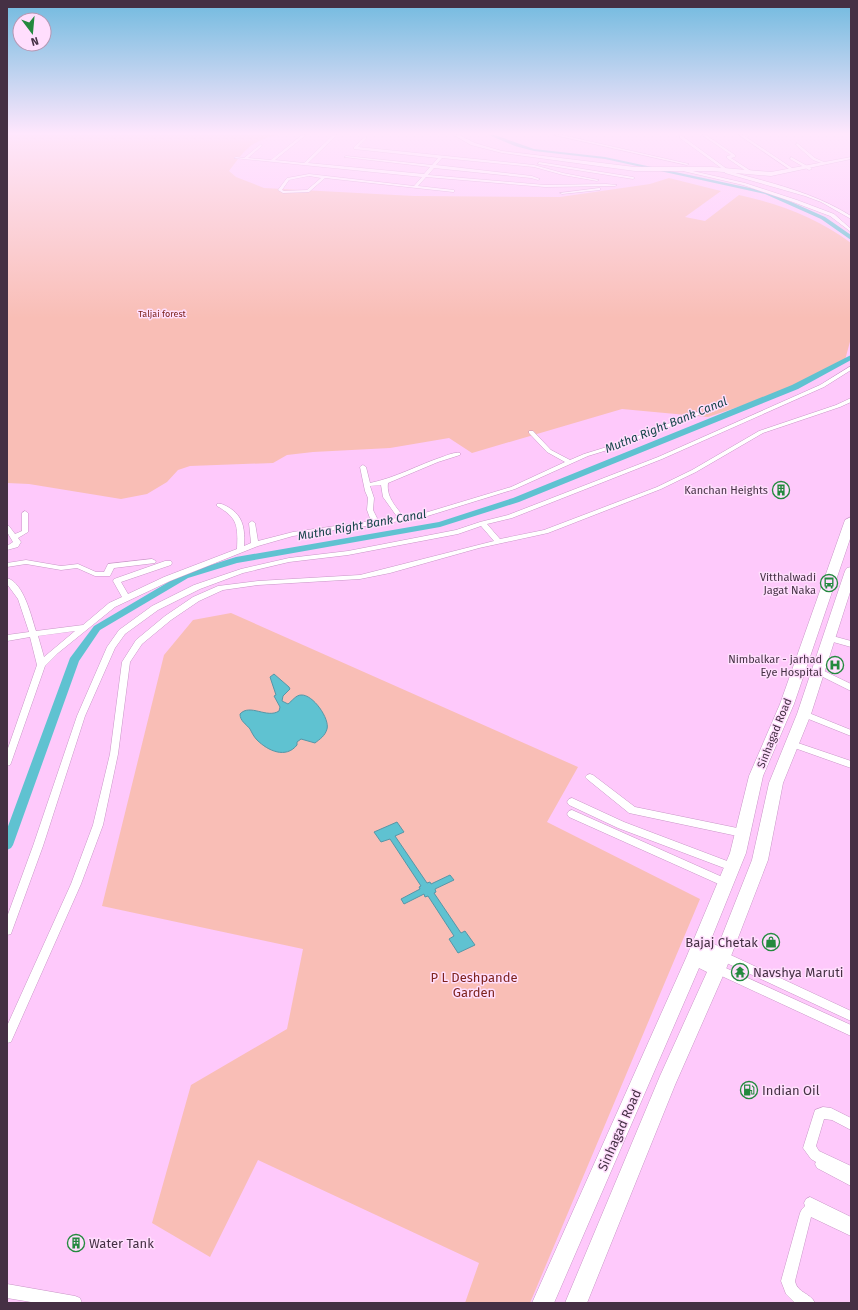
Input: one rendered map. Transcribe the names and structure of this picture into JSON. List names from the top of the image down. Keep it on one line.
{"streets":{"main road":["Sinhagad Road"]},"water":["Mutha Right Bank Canal"],"parks":["Taljai forest","P L Deshpande Garden"],"places":{"building":["Kanchan Heights","Water Tank"],"bus stop":["Vitthalwadi Jagat Naka"],"hospital":["Nimbalkar - jarhad Eye Hospital"],"shop":["Bajaj Chetak"],"temple":["Navshya Maruti"],"fuel station":["Indian Oil"]},"north":"bottom"}
